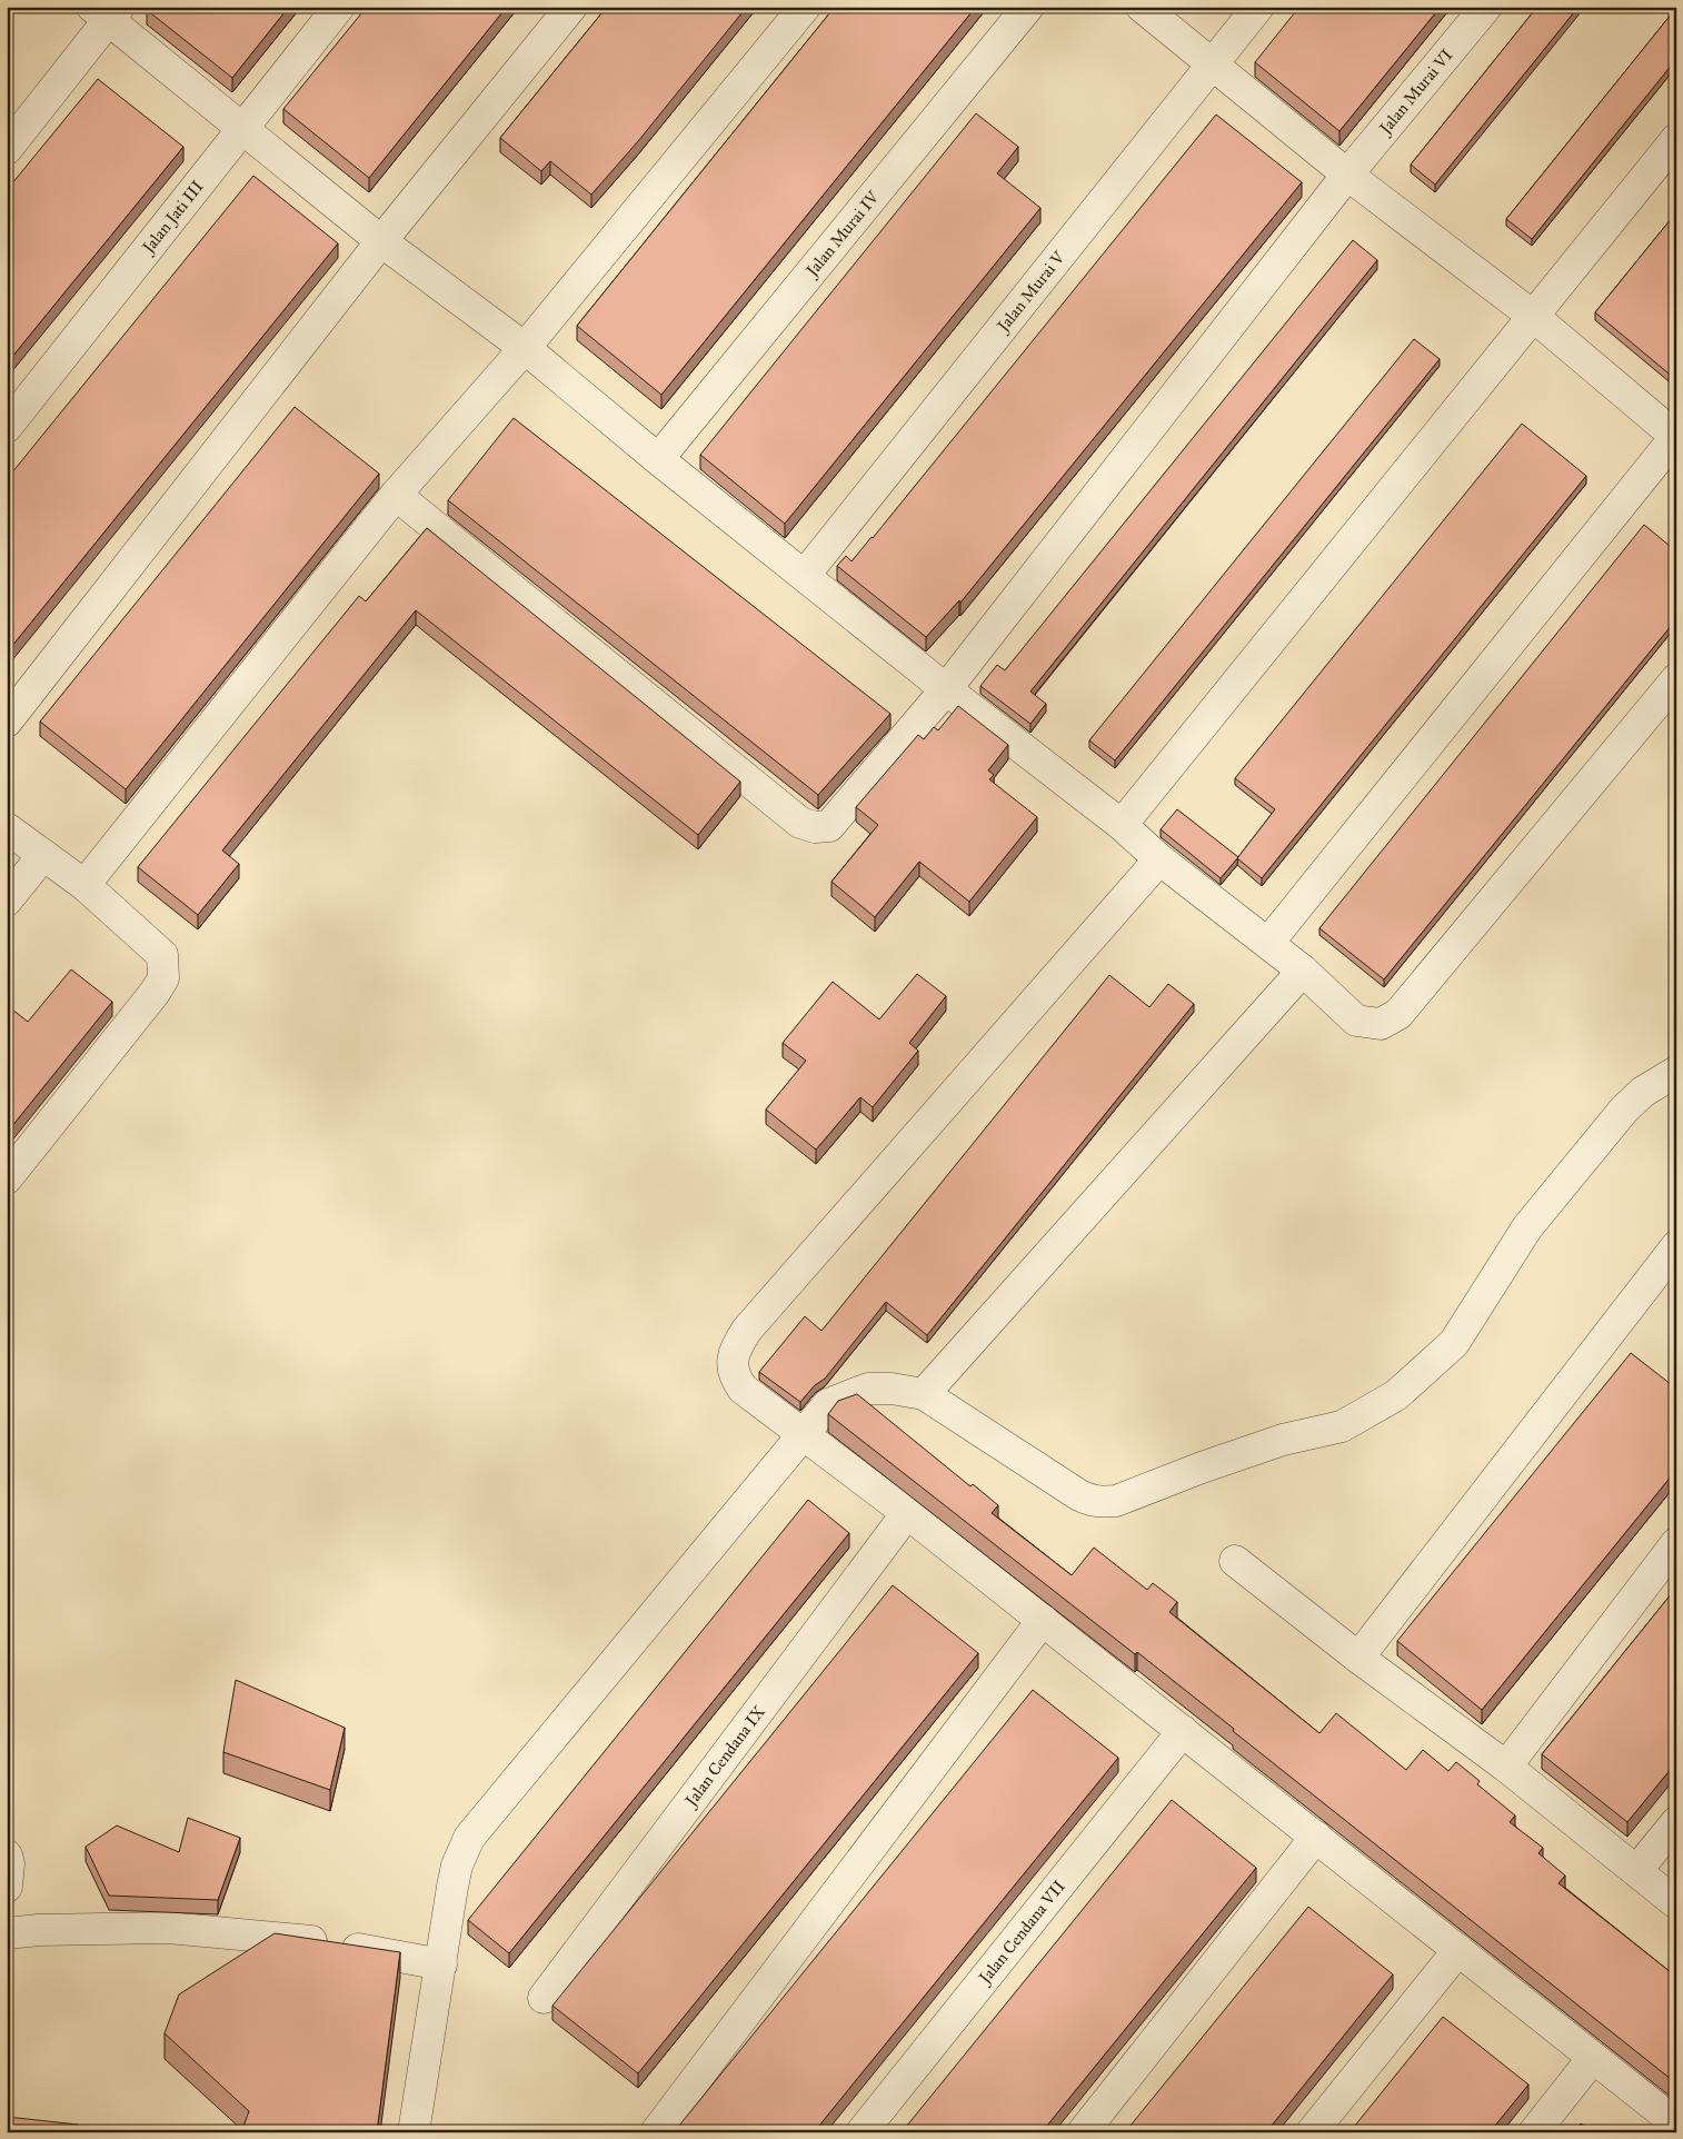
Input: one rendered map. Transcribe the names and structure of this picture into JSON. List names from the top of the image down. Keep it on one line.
{"streets":{"street":["Jalan Murai VI","Jalan Jati III","Jalan Murai IV","Jalan Murai V","Jalan Cendana IX","Jalan Cendana VII"]}}
